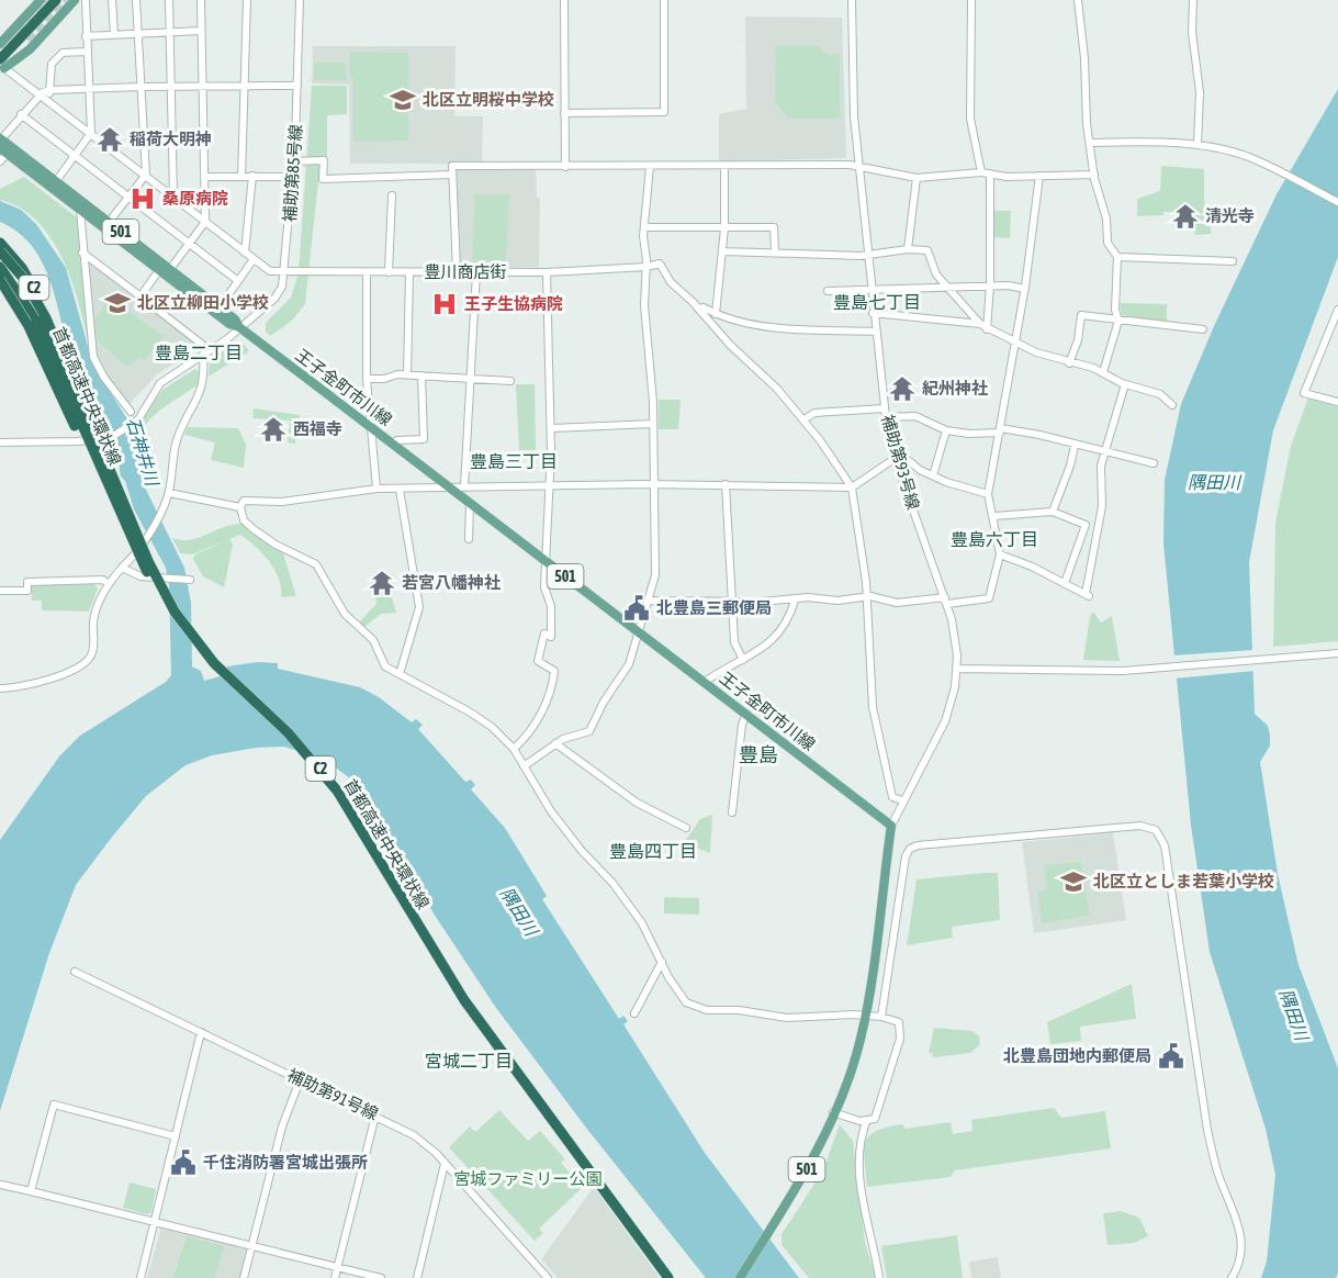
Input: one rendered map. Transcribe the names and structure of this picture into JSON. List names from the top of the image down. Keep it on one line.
{"streets":{"highway":["C2","首都高速中央環状線"],"main road":["501","王子金町市川線"],"street":["補助第85号線","豊川商店街","補助第93号線","補助第91号線"]},"crossings":[["補助第85号線","豊川商店街"],["補助第85号線","王子金町市川線"],["501","王子金町市川線"],["501","補助第93号線"],["C2","首都高速中央環状線"],["王子金町市川線","補助第93号線"]],"districts":["豊島七丁目","豊島二丁目","豊島三丁目","豊島六丁目","豊島","豊島四丁目","宮城二丁目"],"water":["石神井川","隅田川"],"parks":["宮城ファミリー公園"],"places":{"school or university":["北区立明桜中学校","北区立柳田小学校","北区立としま若葉小学校"],"temple":["稲荷大明神","清光寺","紀州神社","西福寺","若宮八幡神社"],"hospital":["桑原病院","王子生協病院"],"public building":["北豊島三郵便局","北豊島団地内郵便局","千住消防署宮城出張所"]}}
